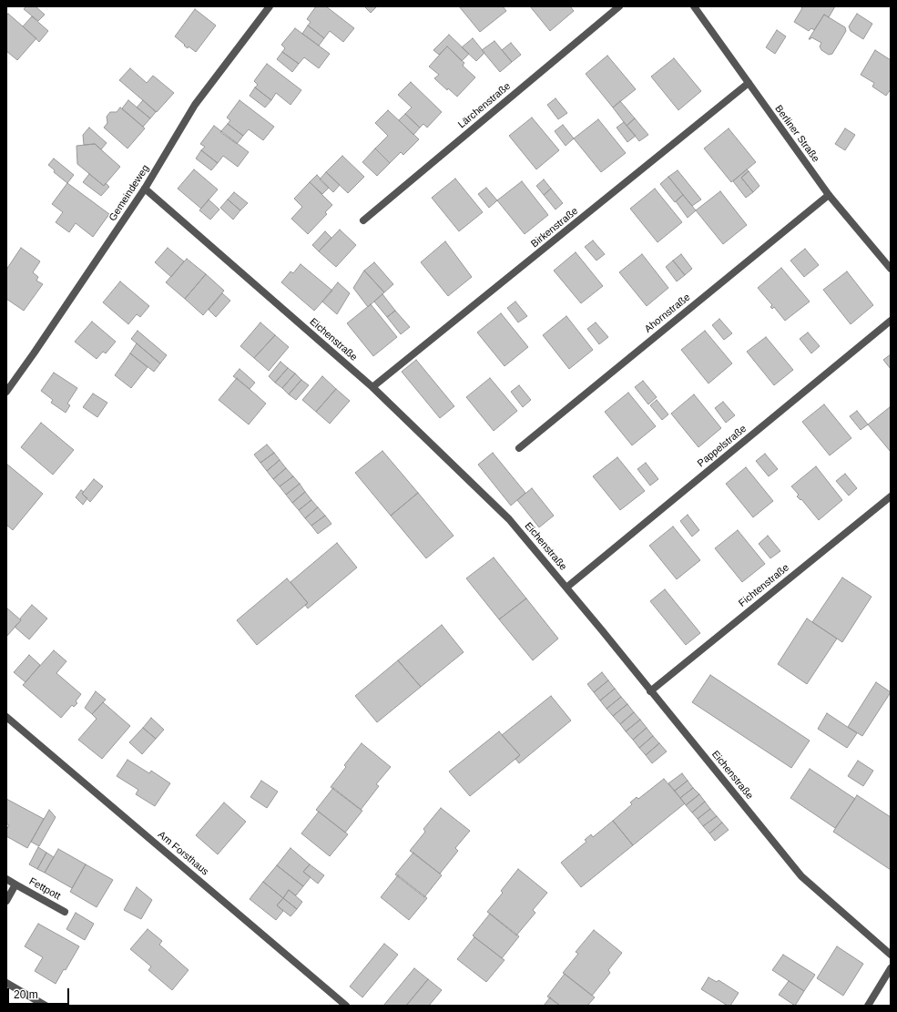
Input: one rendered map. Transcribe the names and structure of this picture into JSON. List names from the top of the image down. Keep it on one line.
{"streets":{"street":["Lärchenstraße","Berliner Straße","Gemeindeweg","Birkenstraße","Ahornstraße","Eichenstraße","Pappelstraße","Fichtenstraße","Am Forsthaus","Fettpott"]},"crossings":[["Berliner Straße","Birkenstraße"],["Berliner Straße","Ahornstraße"],["Gemeindeweg","Eichenstraße"],["Birkenstraße","Eichenstraße"],["Eichenstraße","Pappelstraße"],["Eichenstraße","Fichtenstraße"]],"scale_bar":"20 m"}
